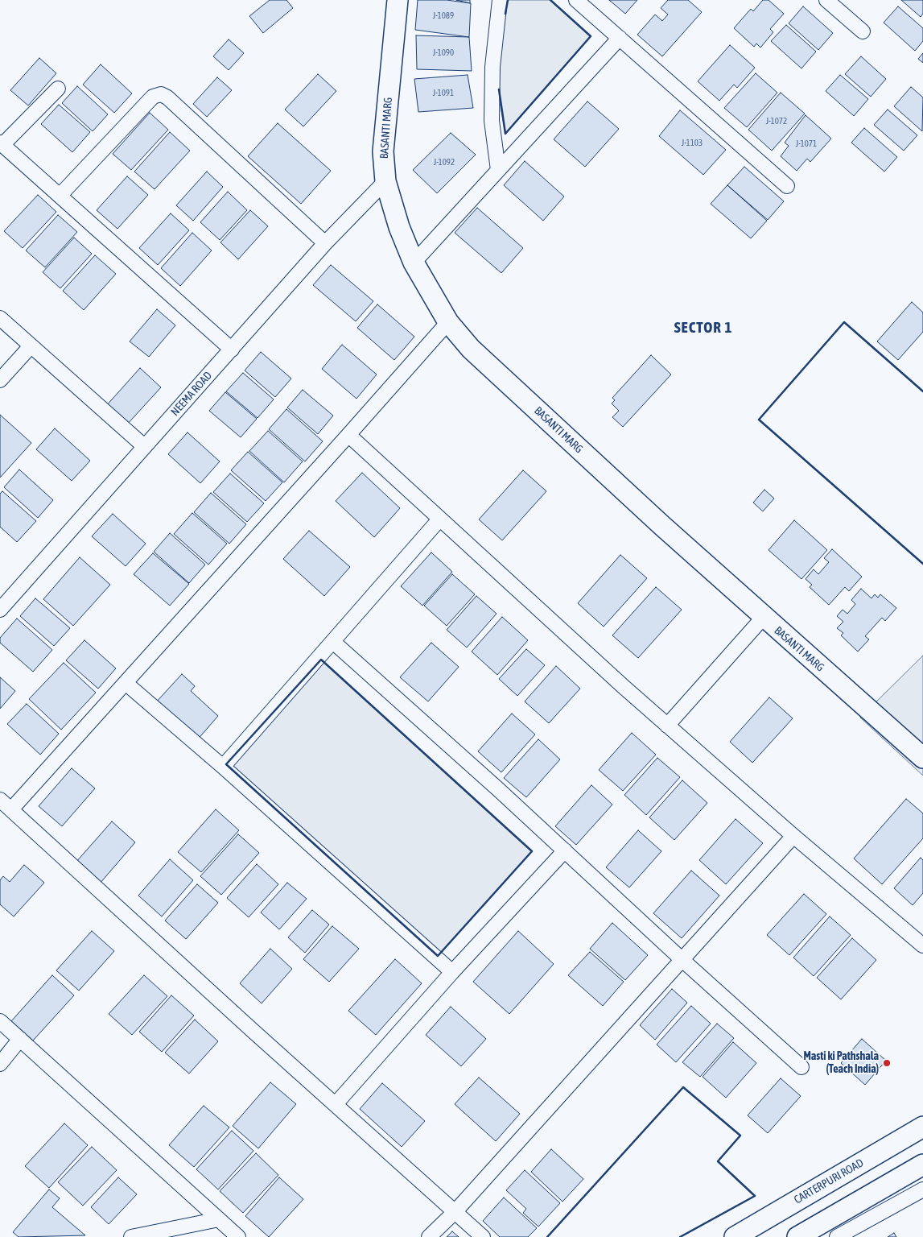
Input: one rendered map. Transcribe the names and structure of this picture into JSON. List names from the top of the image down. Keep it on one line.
{"streets":{"street":["BASANTI MARG","NEEMA ROAD","CARTERPURI ROAD"]},"crossings":[["BASANTI MARG","NEEMA ROAD"]],"districts":["SECTOR 1"],"places":["Masti ki Pathshala (Teach India)"],"house_numbers":["J-1089","J-1090","J-1091","J-1072","J-1103","J-1071","J-1092"]}
